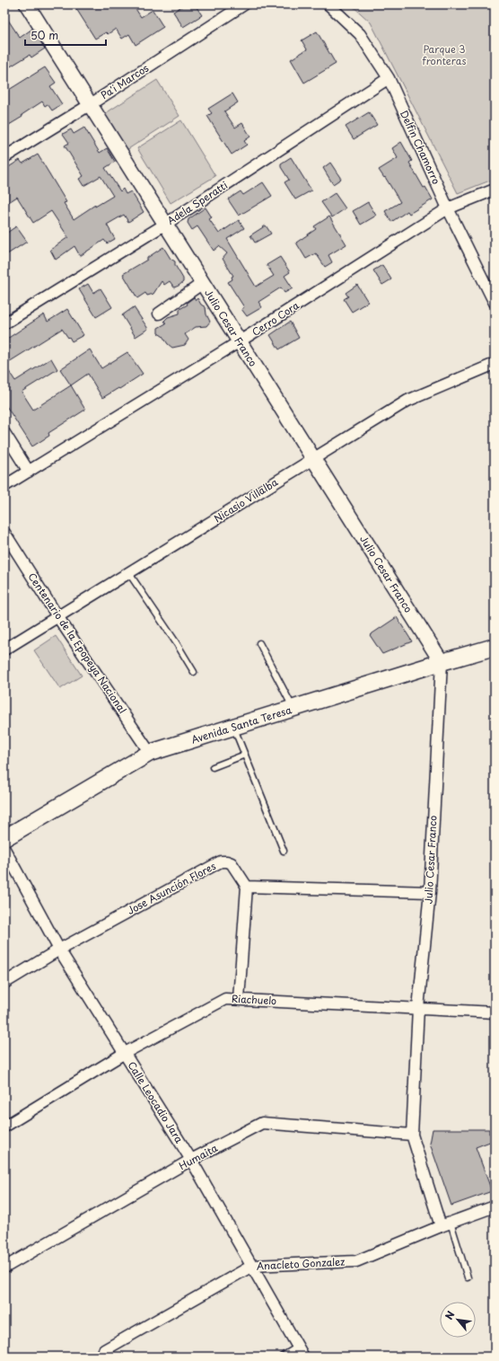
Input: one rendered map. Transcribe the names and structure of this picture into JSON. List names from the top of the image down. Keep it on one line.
{"streets":{"main road":["Avenida Santa Teresa"],"street":["Pa'i Marcos","Delfin Chamorro","Adela Speratti","Cerro Cora","Julio Cesar Franco","Nicasio Villalba","Centenario de la Epopeya Nacional","Jose Asunción Flores","Riachuelo","Calle Leocadio Jara","Humaita","Anacleto Gonzalez"]},"crossings":[["Pa'i Marcos","Julio Cesar Franco"],["Delfin Chamorro","Adela Speratti"],["Delfin Chamorro","Cerro Cora"],["Adela Speratti","Julio Cesar Franco"],["Cerro Cora","Julio Cesar Franco"],["Julio Cesar Franco","Nicasio Villalba"],["Julio Cesar Franco","Avenida Santa Teresa"],["Julio Cesar Franco","Riachuelo"],["Julio Cesar Franco","Humaita"],["Julio Cesar Franco","Anacleto Gonzalez"],["Nicasio Villalba","Centenario de la Epopeya Nacional"],["Centenario de la Epopeya Nacional","Avenida Santa Teresa"],["Jose Asunción Flores","Calle Leocadio Jara"],["Riachuelo","Calle Leocadio Jara"],["Calle Leocadio Jara","Humaita"],["Calle Leocadio Jara","Anacleto Gonzalez"]],"parks":["Parque 3 fronteras"],"scale_bar":"50 m","north":"top left"}
